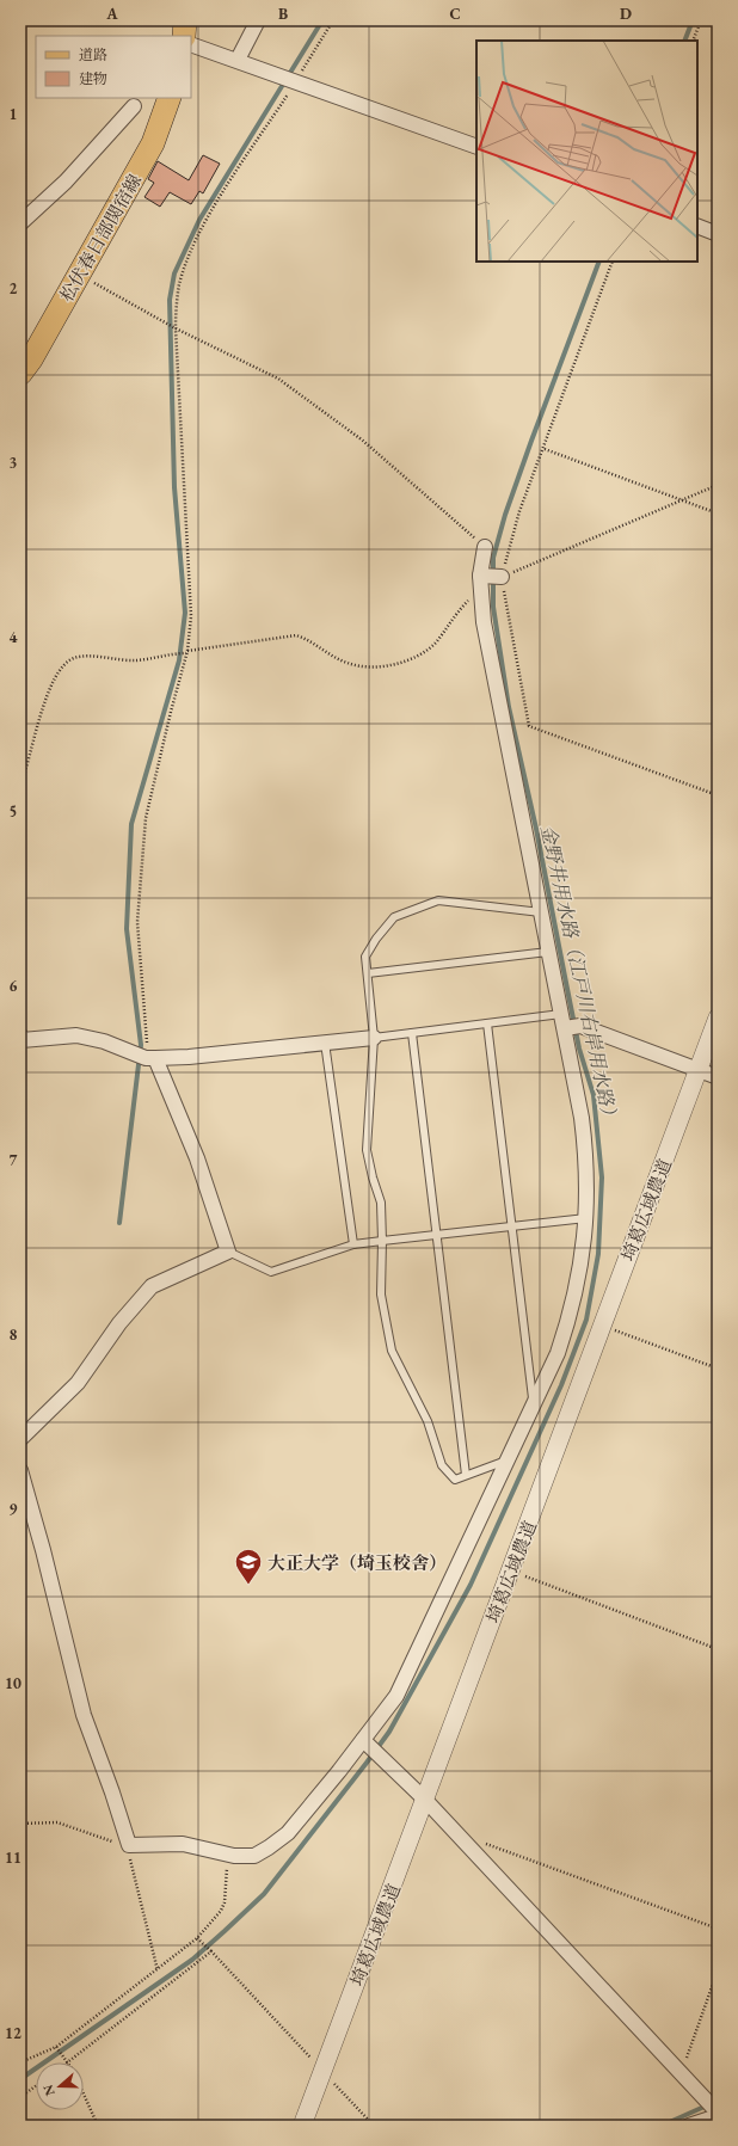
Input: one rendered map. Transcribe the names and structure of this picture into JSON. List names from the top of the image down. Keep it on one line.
{"streets":{"main road":["松伏春日部関宿線"],"street":["埼葛広域農道"]},"water":["金野井用水路（江戸川右岸用水路）"],"places":{"school or university":["大正大学（埼玉校舎）"]},"legend":["道路","建物"],"north":"left","grid":{"columns":["A","B","C","D"],"rows":["1","2","3","4","5","6","7","8","9","10","11","12"]}}
